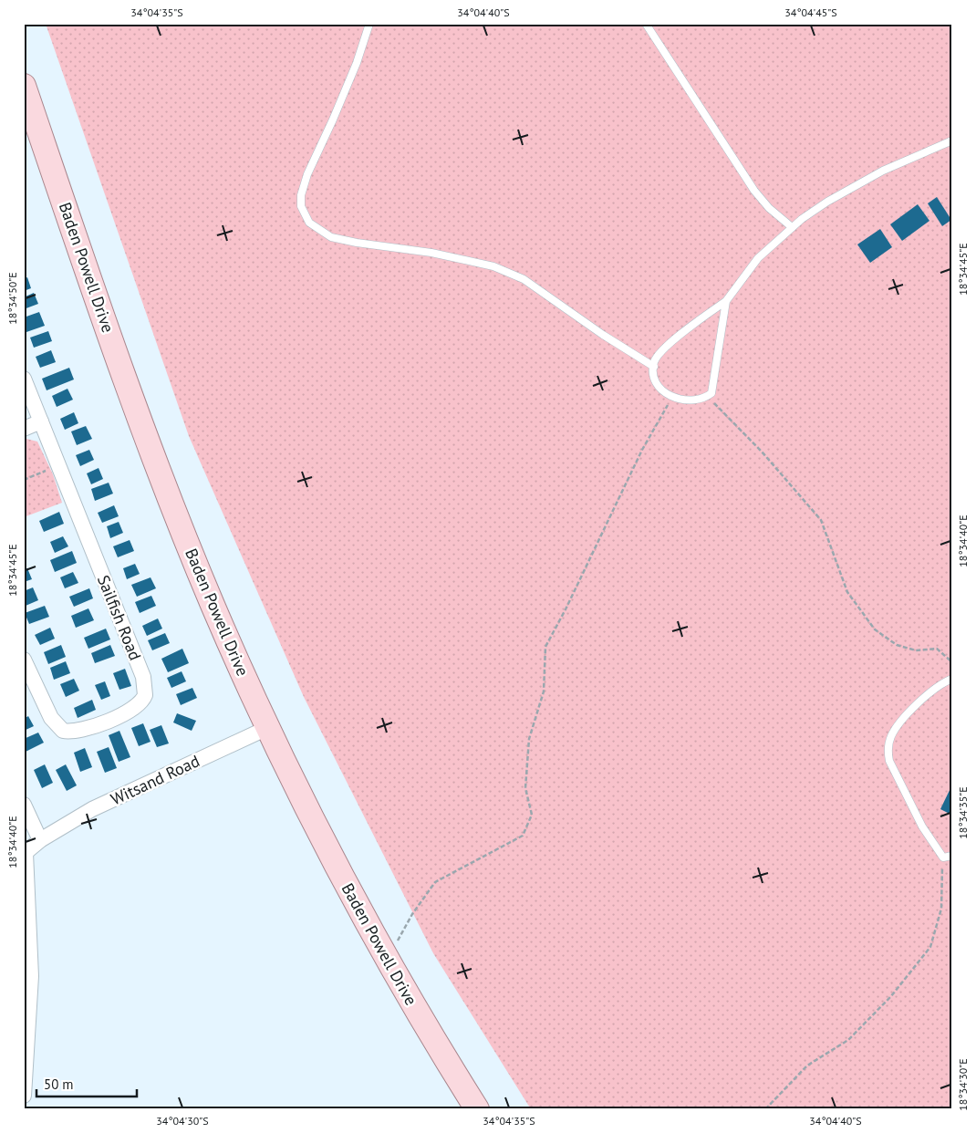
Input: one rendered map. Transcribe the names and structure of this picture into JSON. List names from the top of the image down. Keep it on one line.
{"streets":{"main road":["Baden Powell Drive"],"street":["Sailfish Road","Witsand Road"]},"crossings":[["Baden Powell Drive","Witsand Road"]],"scale_bar":"50 m","coordinates":["34°04'35\"S","34°04'40\"S","34°04'45\"S","18°34'45\"E","18°34'50\"E","18°34'40\"E","18°34'35\"E","18°34'30\"E","34°04'30\"S"]}
